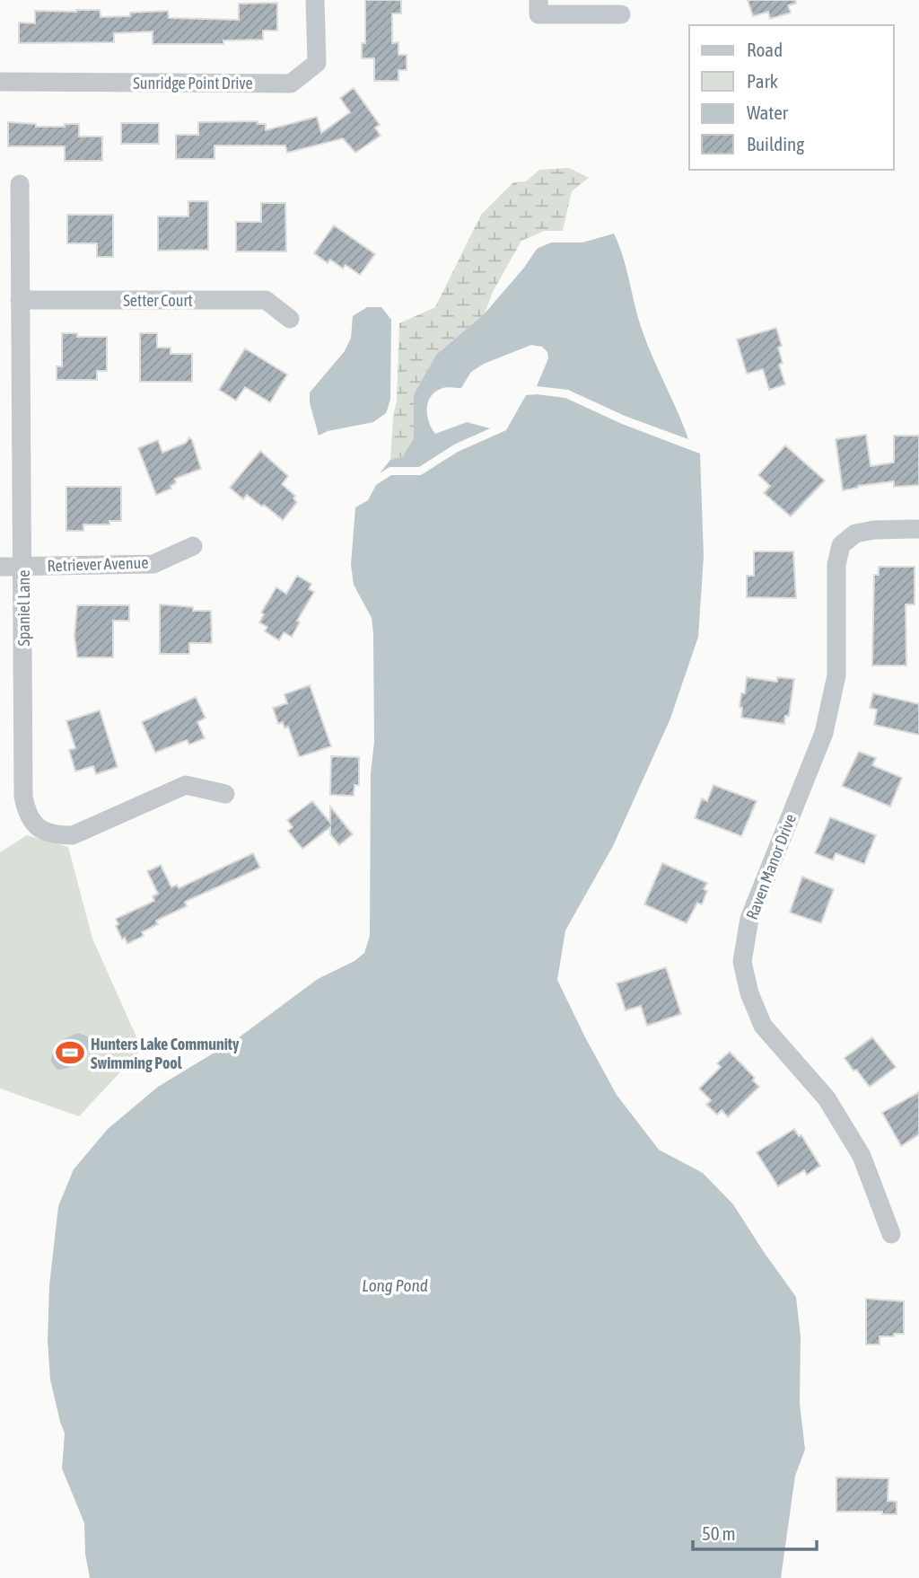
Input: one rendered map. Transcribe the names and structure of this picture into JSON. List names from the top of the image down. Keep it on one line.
{"streets":{"street":["Sunridge Point Drive","Setter Court","Retriever Avenue","Spaniel Lane","Raven Manor Drive"]},"crossings":[["Setter Court","Spaniel Lane"],["Retriever Avenue","Spaniel Lane"]],"water":["Long Pond"],"places":{"sports":["Hunters Lake Community Swimming Pool"]},"legend":["Road","Park","Water","Building"],"scale_bar":"50 m"}
